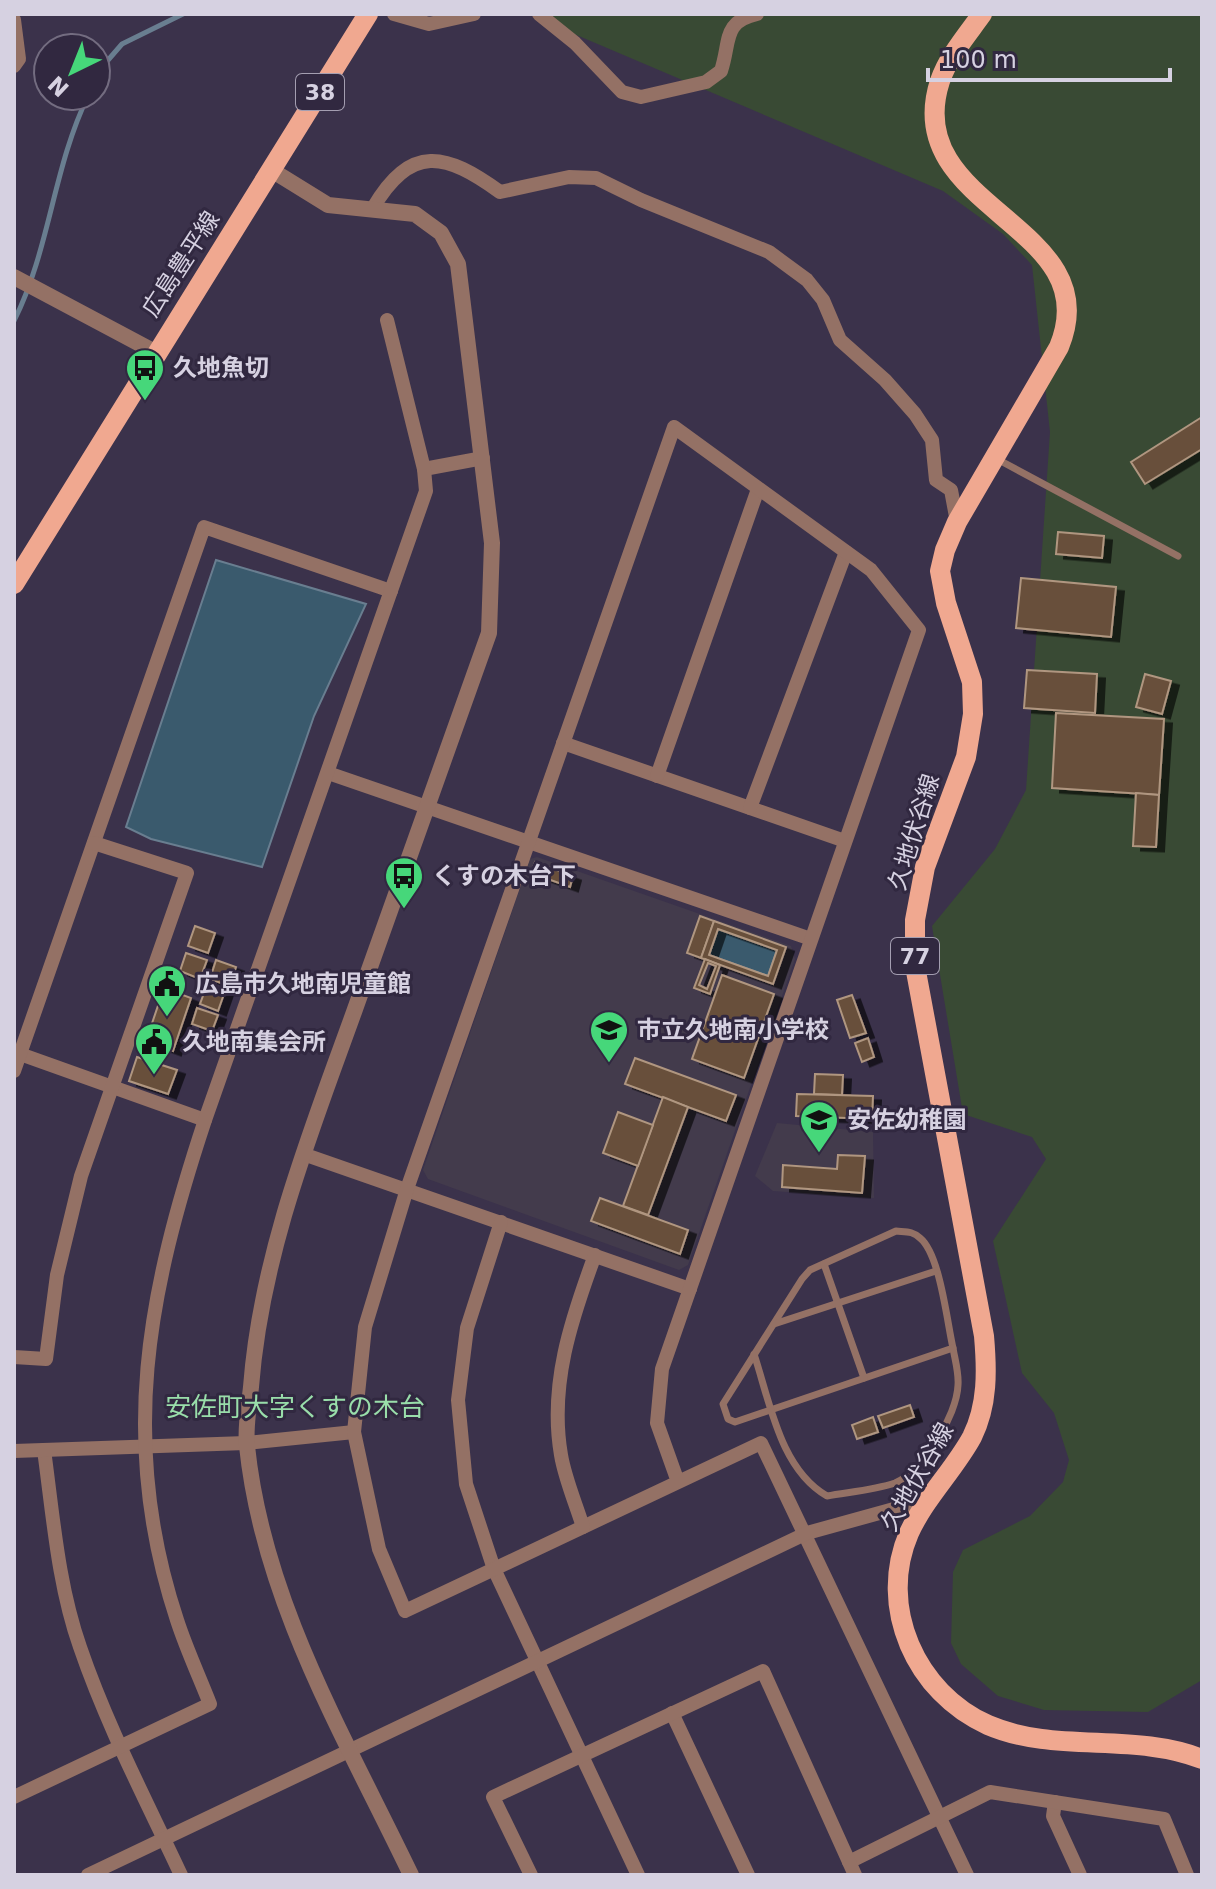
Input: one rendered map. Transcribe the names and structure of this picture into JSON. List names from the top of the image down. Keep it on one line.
{"streets":{"main road":["38","広島豊平線","久地伏谷線","77"]},"districts":["安佐町大字くすの木台"],"places":{"bus stop":["久地魚切","くすの木台下"],"public building":["広島市久地南児童館","久地南集会所"],"school or university":["市立久地南小学校","安佐幼稚園"]},"scale_bar":"100 m","north":"bottom left"}
